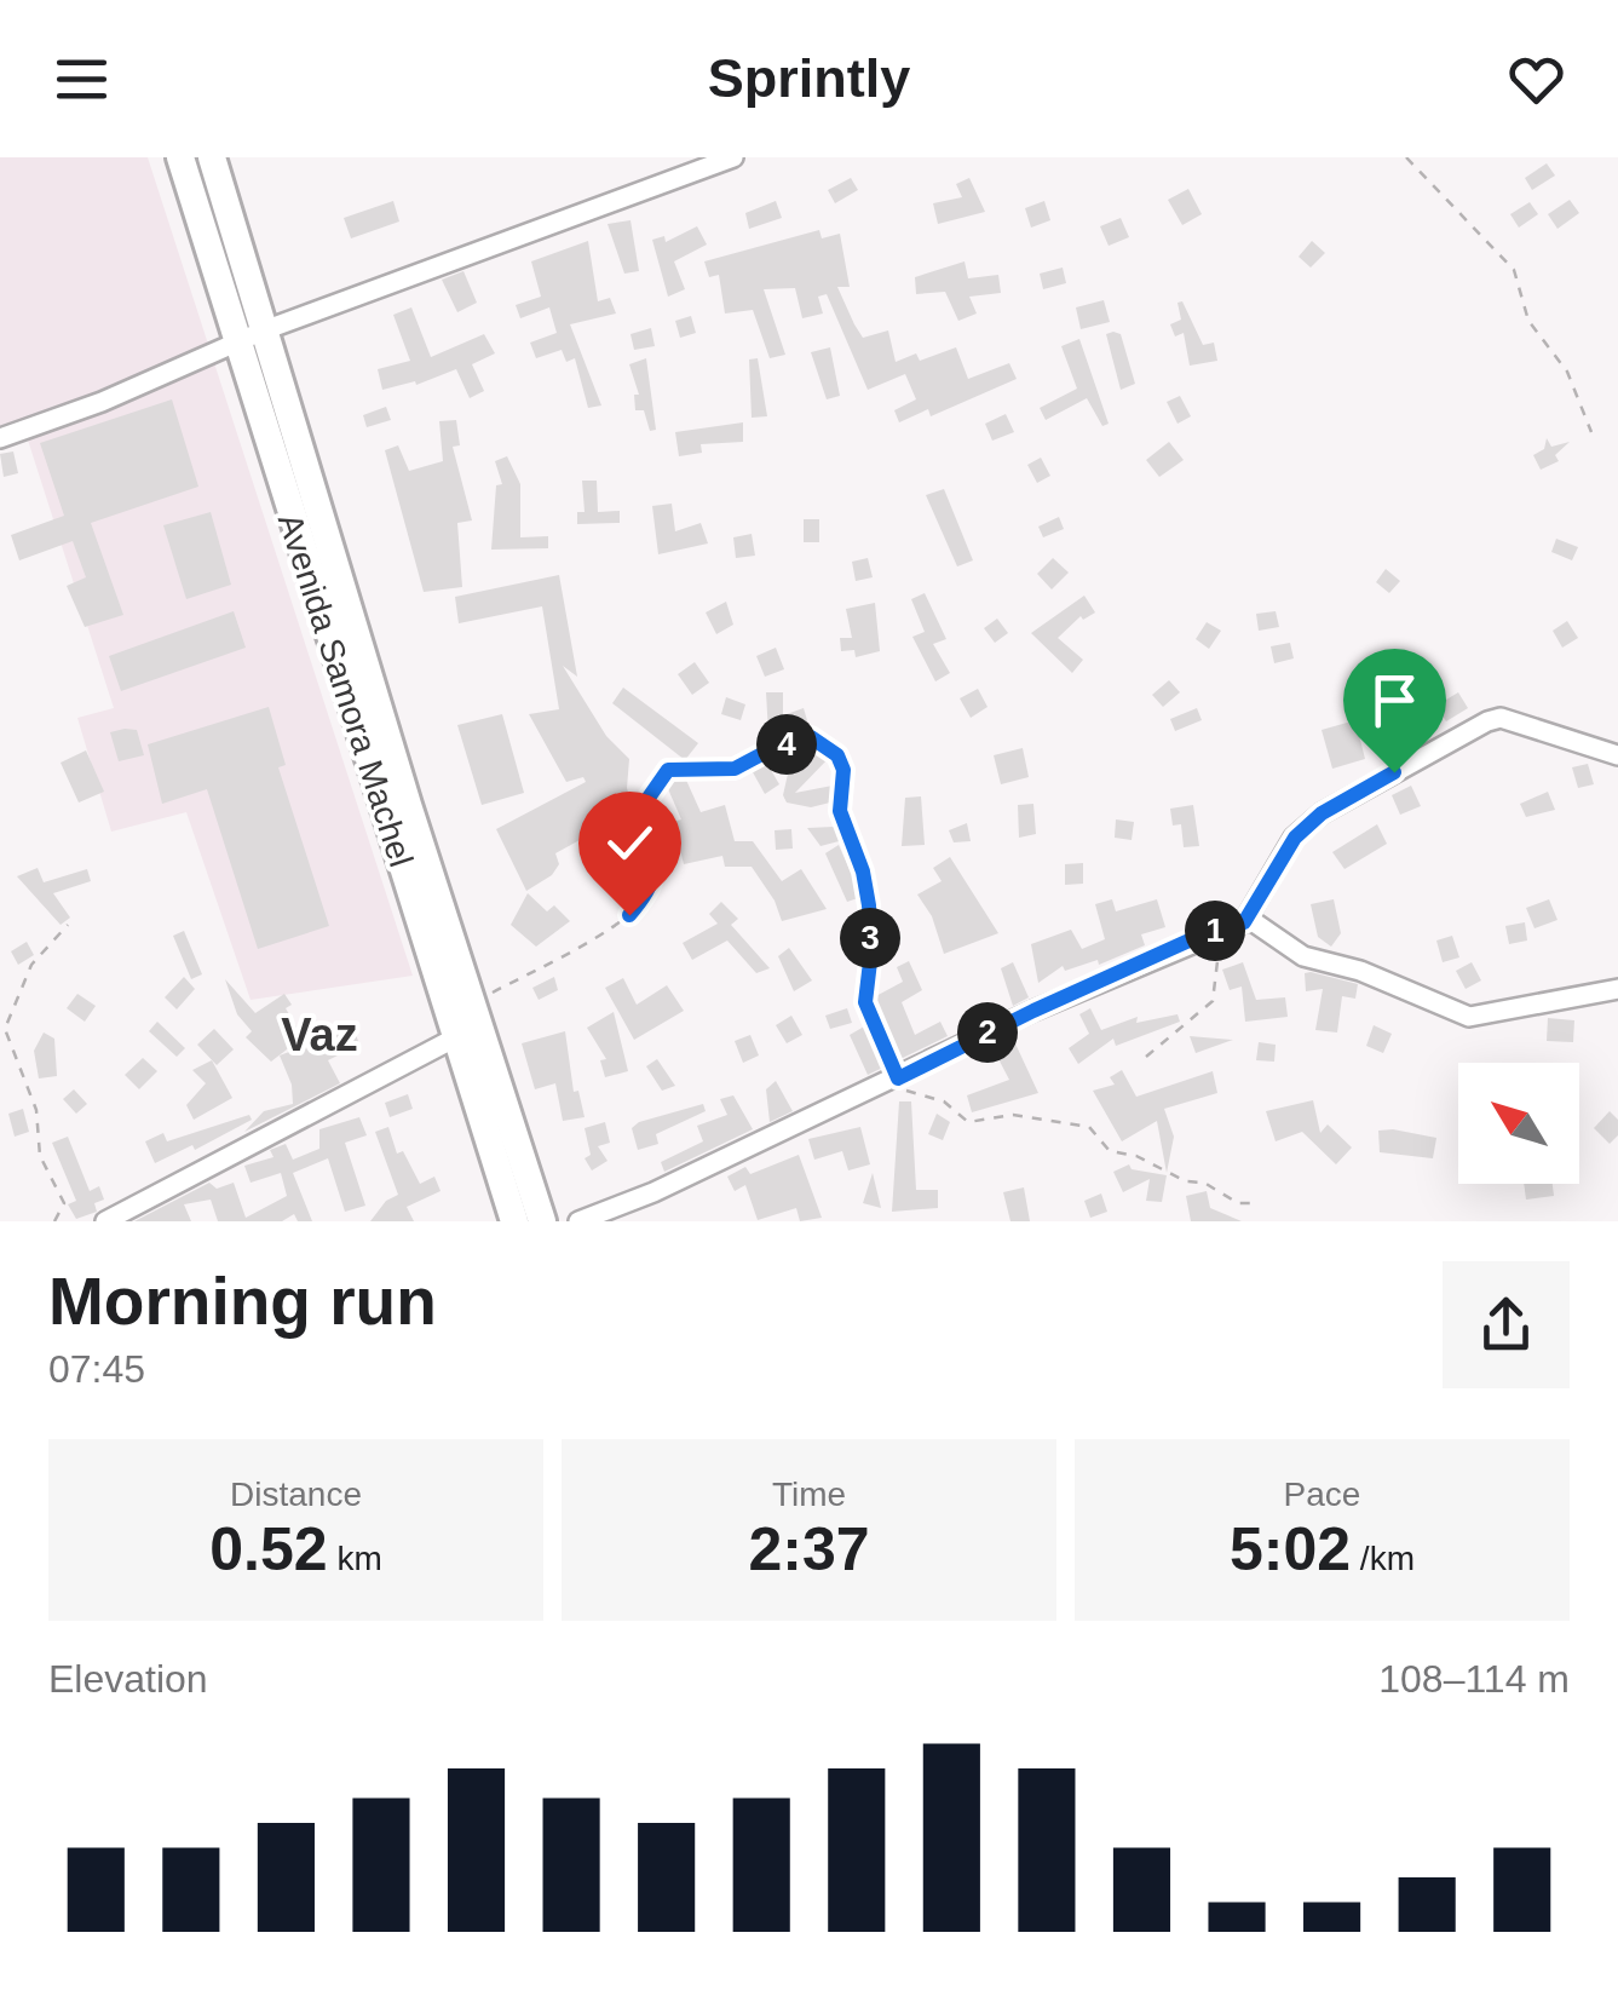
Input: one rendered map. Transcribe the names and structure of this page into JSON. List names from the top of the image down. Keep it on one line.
{"streets":{"highway":["Avenida Samora Machel"]},"districts":["Vaz"],"north":"top left","page":{"header":"Sprintly","pins":["4","1","3","2"],"heading":["Morning run","07:45"],"stats":[["Distance","0.52 km"],["Time","2:37"],["Pace","5:02 /km"]],"chart":["Elevation","108–114 m"]}}
